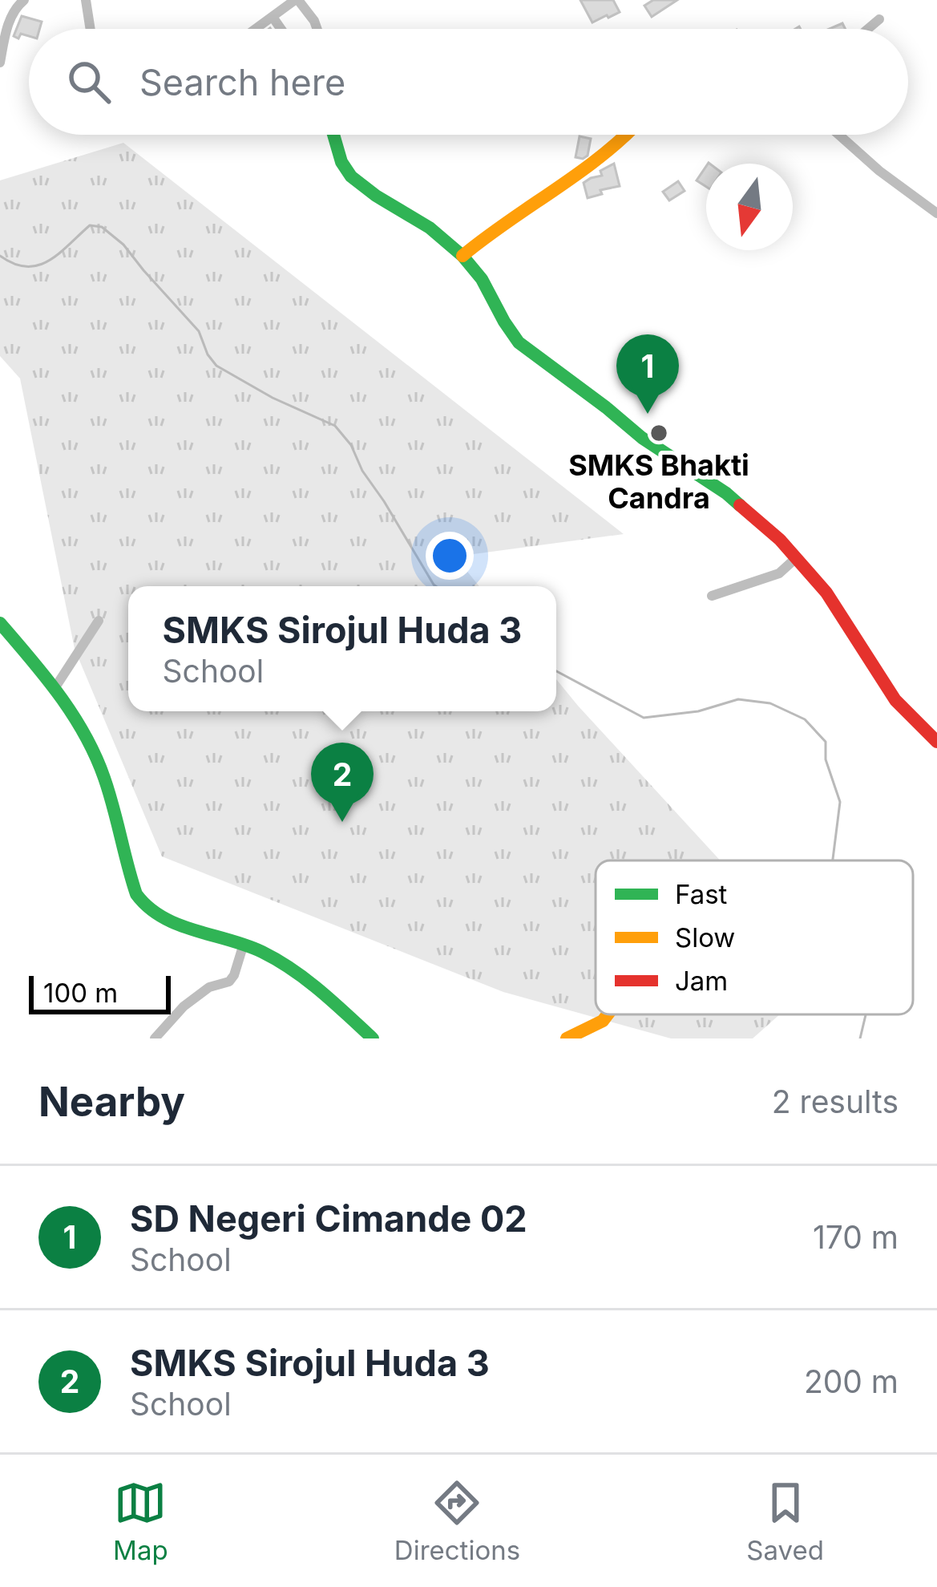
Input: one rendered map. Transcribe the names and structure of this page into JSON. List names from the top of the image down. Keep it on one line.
{"places":["SMKS Bhakti Candra"],"legend":["Fast","Slow","Jam"],"scale_bar":"100 m","north":"bottom","page":{"search":"Search here","pins":["1","2"],"popup":["SMKS Sirojul Huda 3","School"],"scale":"100 m","heading":["Nearby","2 results"],"list":[{"mark":"1","name":"SD Negeri Cimande 02","note":"School","value":"170 m"},{"mark":"2","name":"SMKS Sirojul Huda 3","note":"School","value":"200 m"}],"nav":["Map","Directions","Saved"]}}
